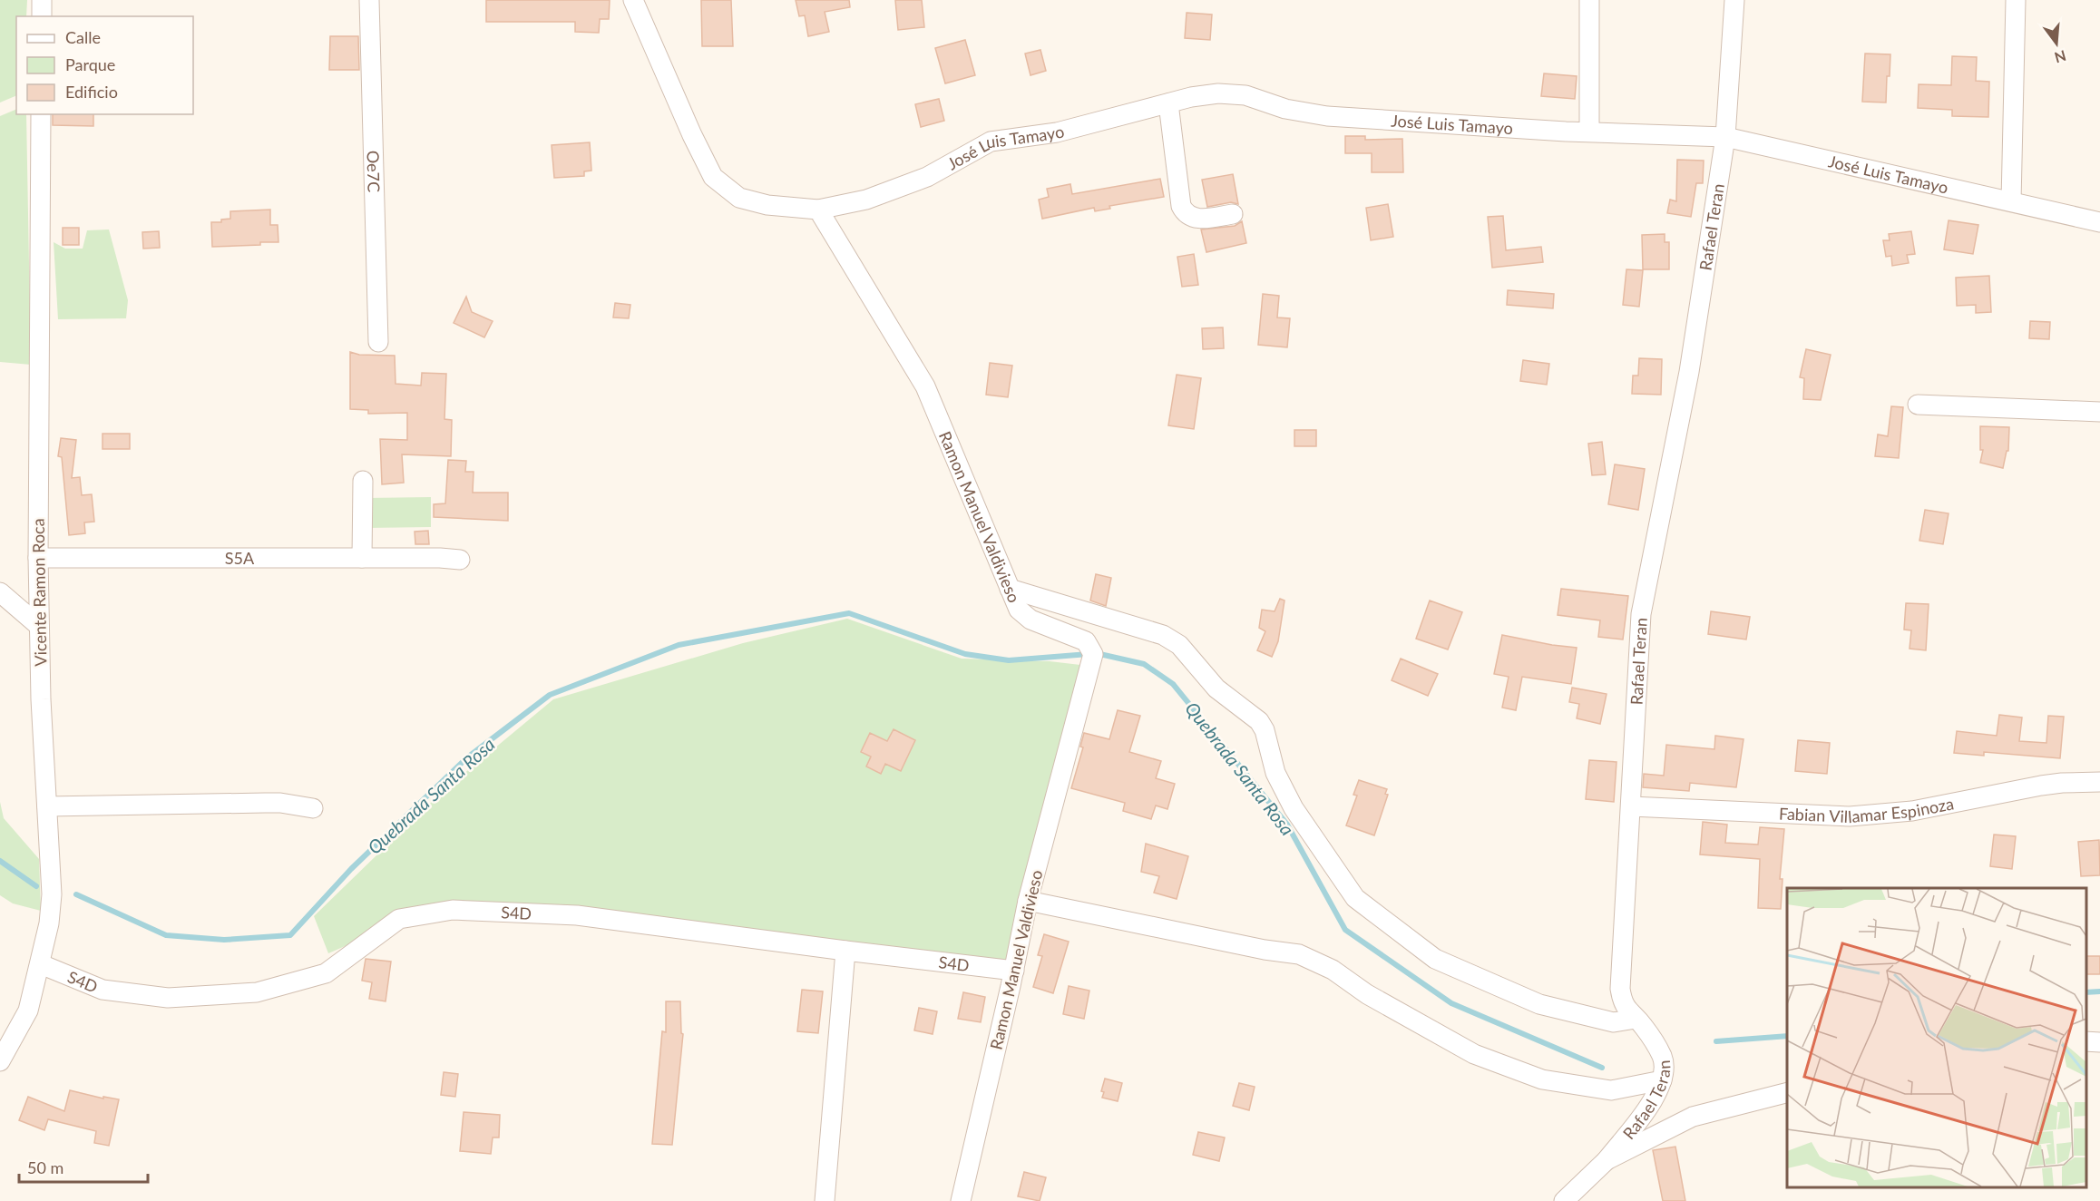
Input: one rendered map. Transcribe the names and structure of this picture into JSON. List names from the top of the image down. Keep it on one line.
{"streets":{"street":["José Luis Tamayo","Oe7C","Rafael Teran","Ramon Manuel Valdivieso","S5A","Vicente Ramon Roca","Fabian Villamar Espinoza","S4D"]},"crossings":[["José Luis Tamayo","Rafael Teran"],["José Luis Tamayo","Ramon Manuel Valdivieso"],["Rafael Teran","Fabian Villamar Espinoza"],["Ramon Manuel Valdivieso","S4D"],["S5A","Vicente Ramon Roca"],["Vicente Ramon Roca","S4D"]],"water":["Quebrada Santa Rosa"],"legend":["Calle","Parque","Edificio"],"scale_bar":"50 m","north":"bottom"}
